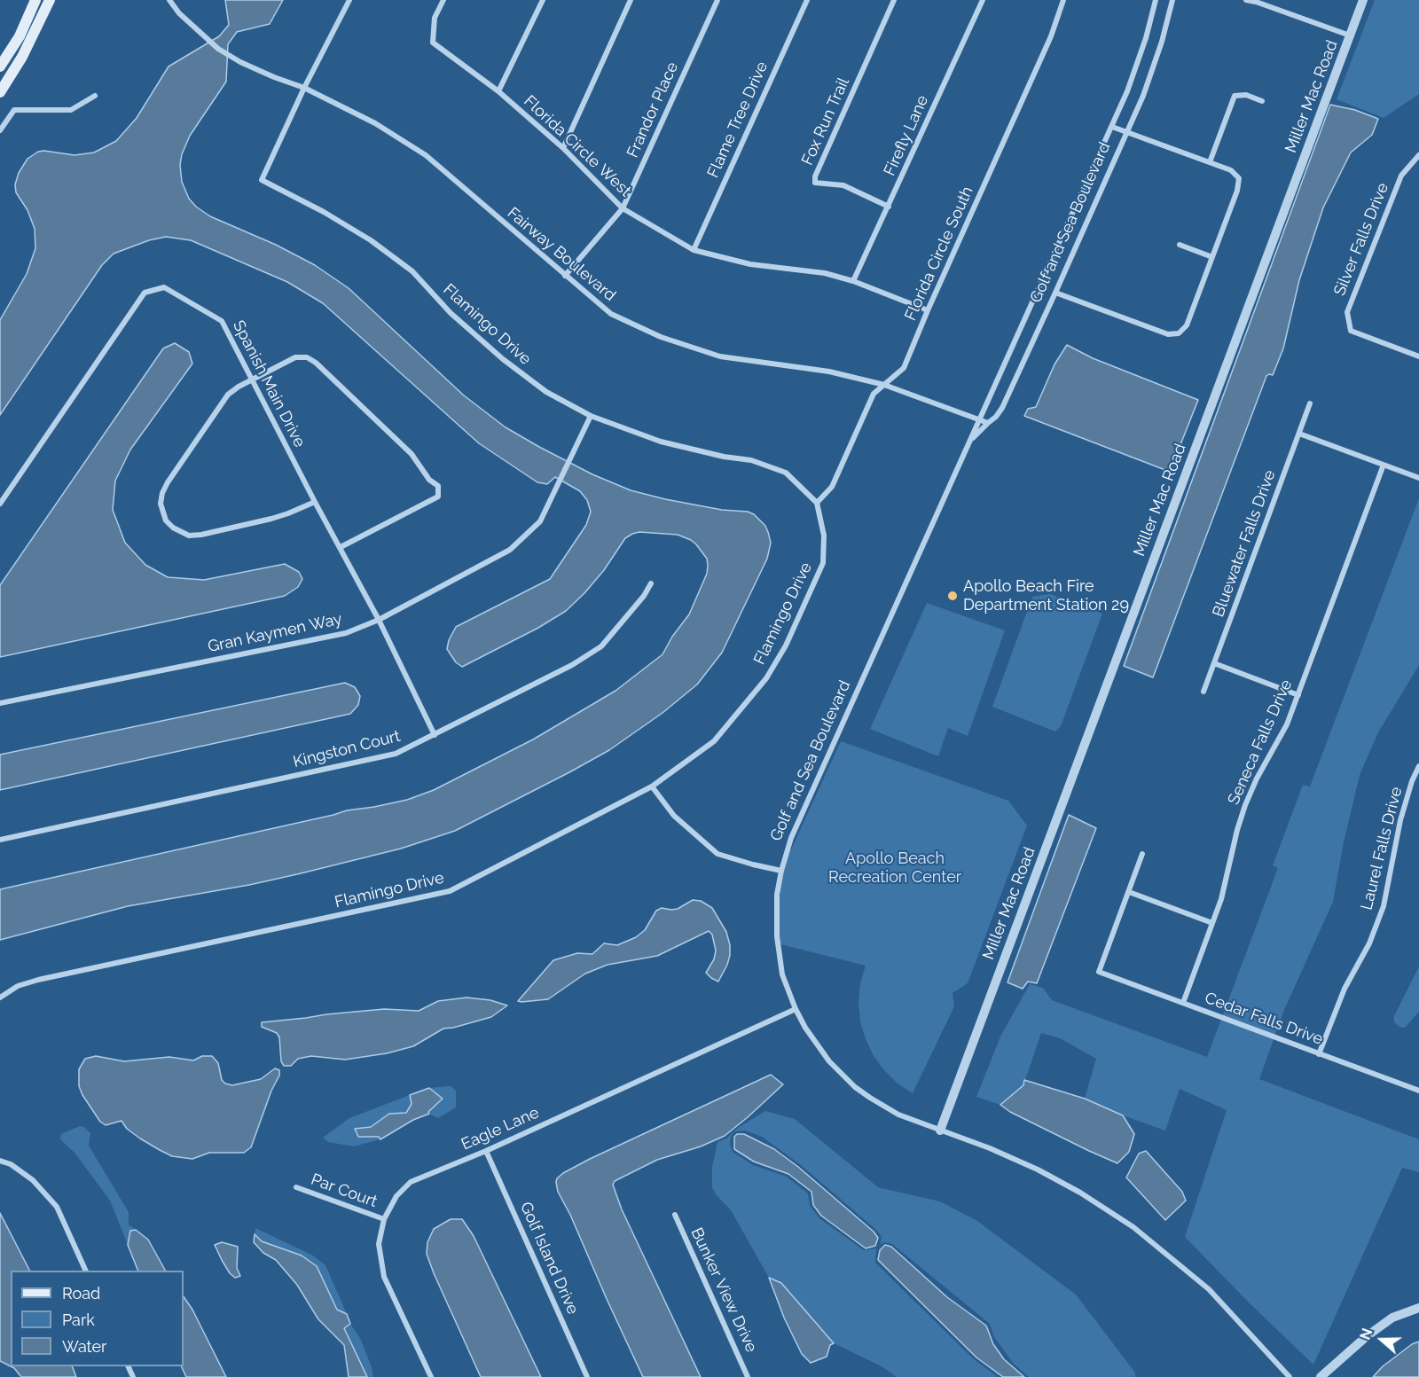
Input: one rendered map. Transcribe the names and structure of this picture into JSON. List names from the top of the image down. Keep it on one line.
{"streets":{"street":["Miller Mac Road","Frandor Place","Flame Tree Drive","Fox Run Trail","Firefly Lane","Florida Circle West","Golf and Sea Boulevard","Silver Falls Drive","Florida Circle South","Fairway Boulevard","Flamingo Drive","Spanish Main Drive","Bluewater Falls Drive","Gran Kaymen Way","Seneca Falls Drive","Kingston Court","Laurel Falls Drive","Cedar Falls Drive","Eagle Lane","Par Court","Golf Island Drive","Bunker View Drive"]},"crossings":[["Miller Mac Road","Golf and Sea Boulevard"],["Frandor Place","Florida Circle West"],["Frandor Place","Fairway Boulevard"],["Flame Tree Drive","Florida Circle West"],["Fox Run Trail","Firefly Lane"],["Firefly Lane","Florida Circle West"],["Florida Circle West","Florida Circle South"],["Golf and Sea Boulevard","Fairway Boulevard"],["Golf and Sea Boulevard","Eagle Lane"],["Florida Circle South","Fairway Boulevard"],["Florida Circle South","Flamingo Drive"],["Fairway Boulevard","Flamingo Drive"],["Flamingo Drive","Gran Kaymen Way"],["Spanish Main Drive","Gran Kaymen Way"],["Spanish Main Drive","Kingston Court"],["Seneca Falls Drive","Cedar Falls Drive"],["Laurel Falls Drive","Cedar Falls Drive"],["Eagle Lane","Par Court"],["Eagle Lane","Golf Island Drive"]],"parks":["Apollo Beach Recreation Center"],"places":["Apollo Beach Fire Department Station 29"],"legend":["Road","Park","Water"],"north":"left"}
